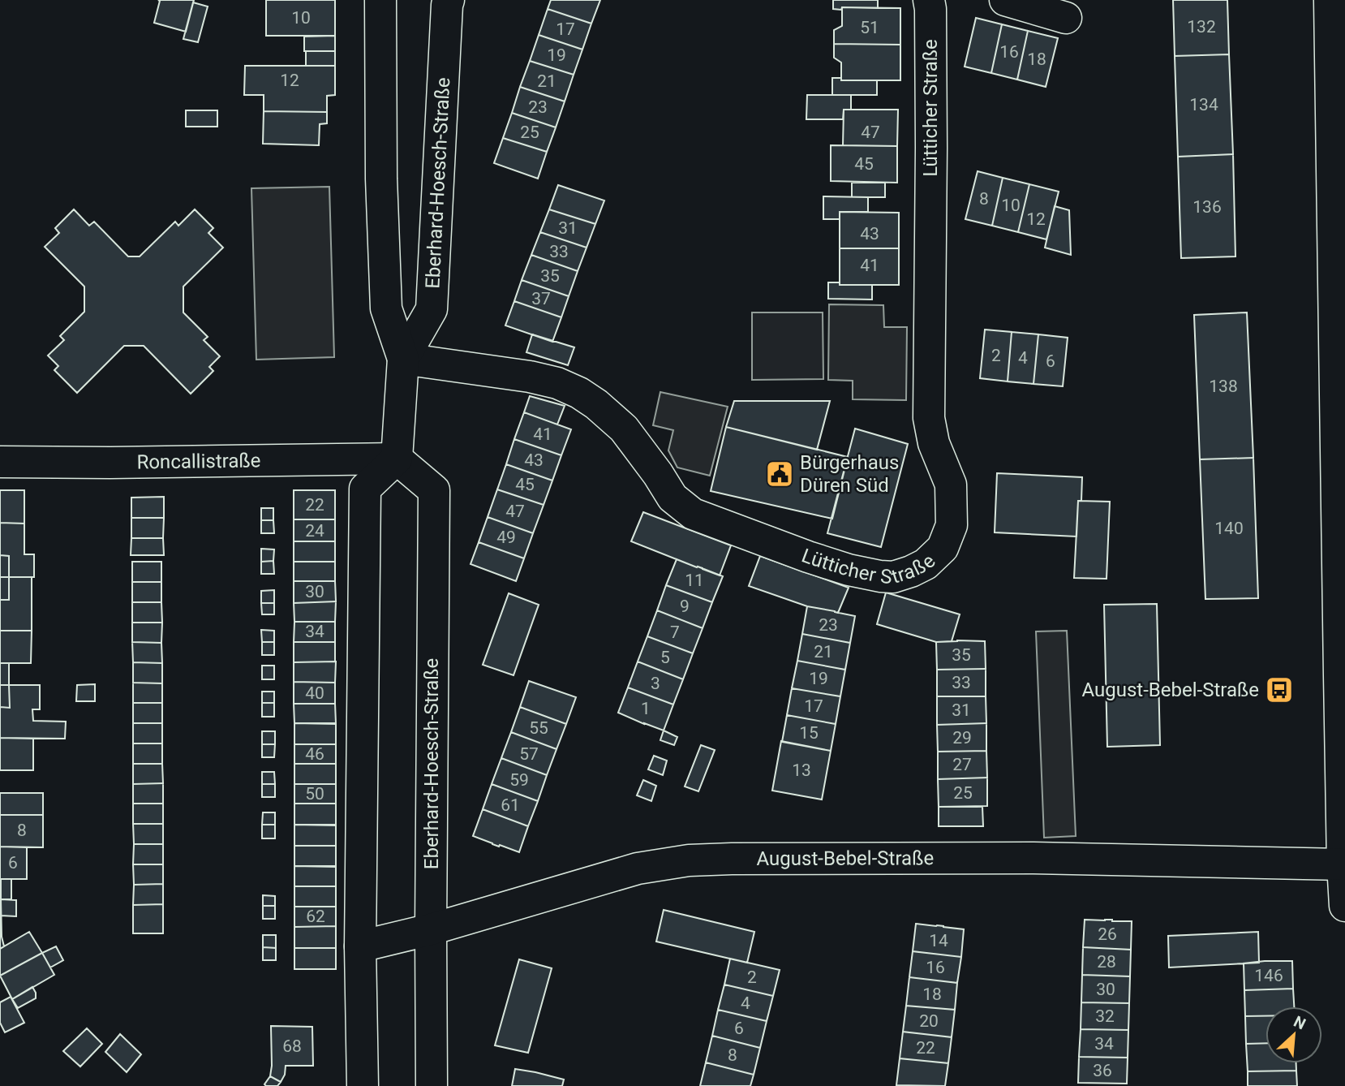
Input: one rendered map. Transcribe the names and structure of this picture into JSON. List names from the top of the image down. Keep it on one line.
{"streets":{"street":["Lütticher Straße","Eberhard-Hoesch-Straße","Roncallistraße","August-Bebel-Straße"]},"crossings":[["Lütticher Straße","Eberhard-Hoesch-Straße"],["Eberhard-Hoesch-Straße","Roncallistraße"],["Eberhard-Hoesch-Straße","August-Bebel-Straße"]],"places":{"public building":["Bürgerhaus Düren Süd"],"bus stop":["August-Bebel-Straße"]},"house_numbers":["10","132","51","17","16","19","18","12","21","134","23","25","47","45","8","10","136","12","31","43","33","41","35","37","2","4","6","138","41","43","45","22","47","140","24","49","11","30","9","23","34","7","21","35","5","19","33","3","40","17","1","31","55","15","29","46","57","27","13","59","25","50","61","8","6","62","26","14","28","16","146","2","30","18","4","32","20","6","34","68","22","8","36"],"north":"top right"}
